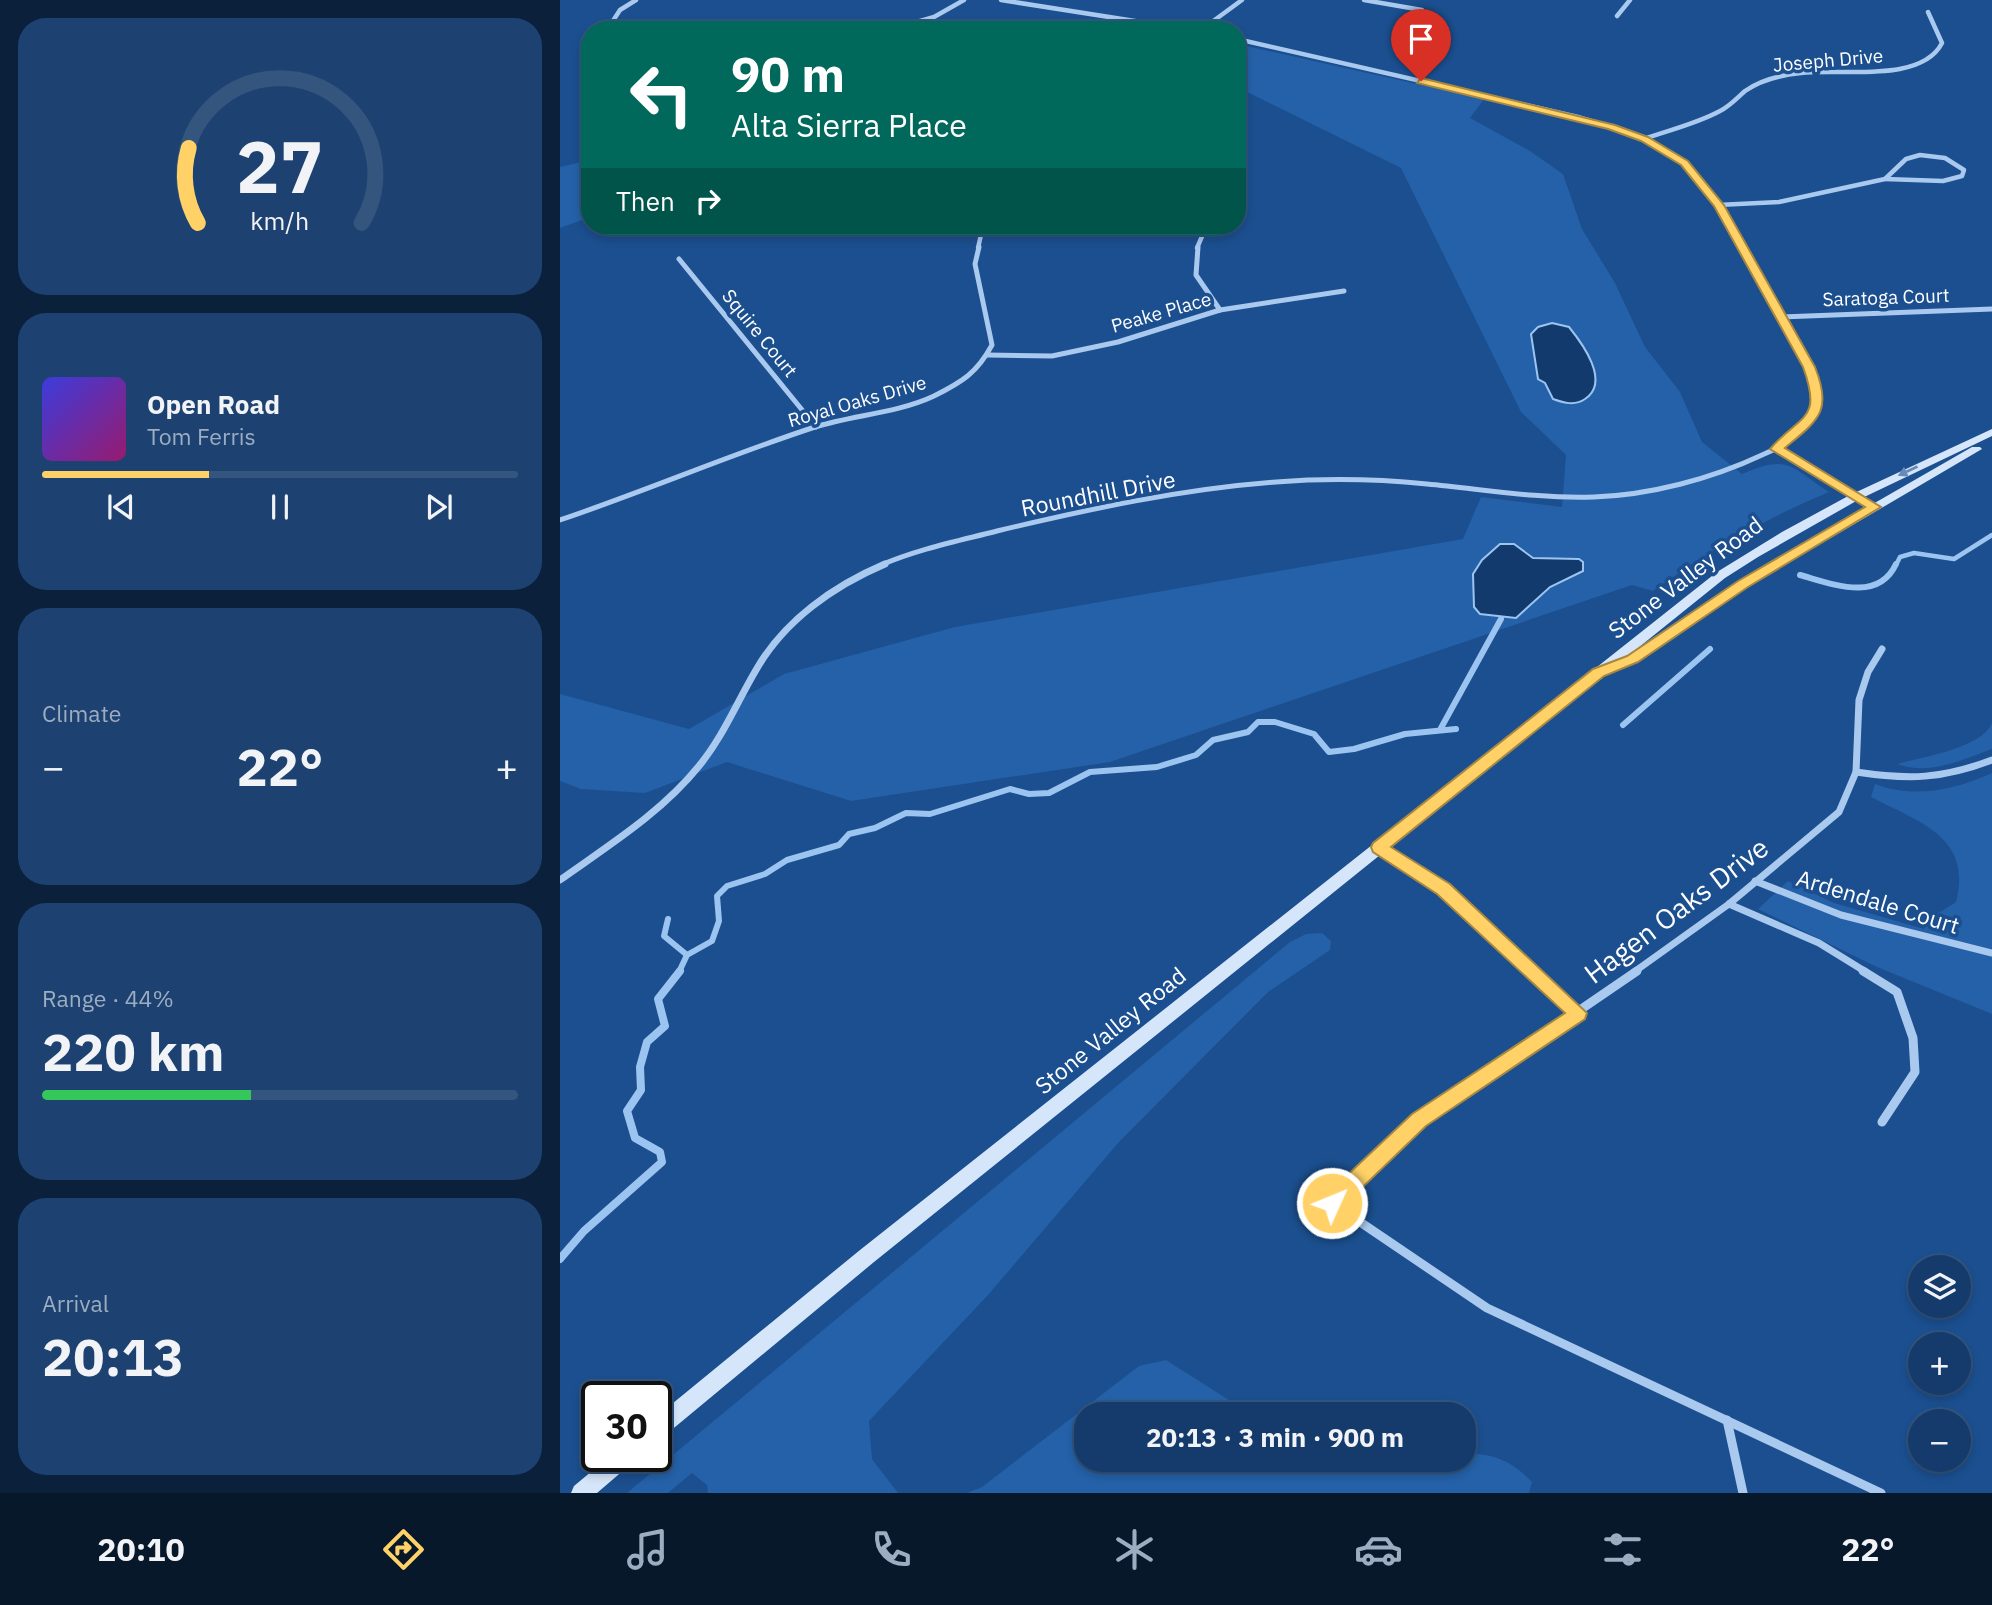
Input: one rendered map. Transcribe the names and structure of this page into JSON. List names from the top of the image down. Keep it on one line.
{"streets":{"street":["Joseph Drive","Saratoga Court","Peake Place","Squire Court","Royal Oaks Drive","Roundhill Drive","Stone Valley Road","Ardendale Court","Hagen Oaks Drive"]},"crossings":[["Joseph Drive","Roundhill Drive"],["Saratoga Court","Roundhill Drive"],["Peake Place","Royal Oaks Drive"],["Squire Court","Royal Oaks Drive"],["Ardendale Court","Hagen Oaks Drive"]],"page":{"turn":["90 m","Alta Sierra Place"],"then":"Then","song":["Open Road","Tom Ferris"],"tile":["Climate",["Range · 44%","220 km"],["Arrival","20:13"]],"heat":["−","22°","+"],"map_buttons":["+","−"],"limit":"30","trip":"20:13 · 3 min · 900 m","tabs":["20:10","22°"],"gauge":["27","km/h"]}}
